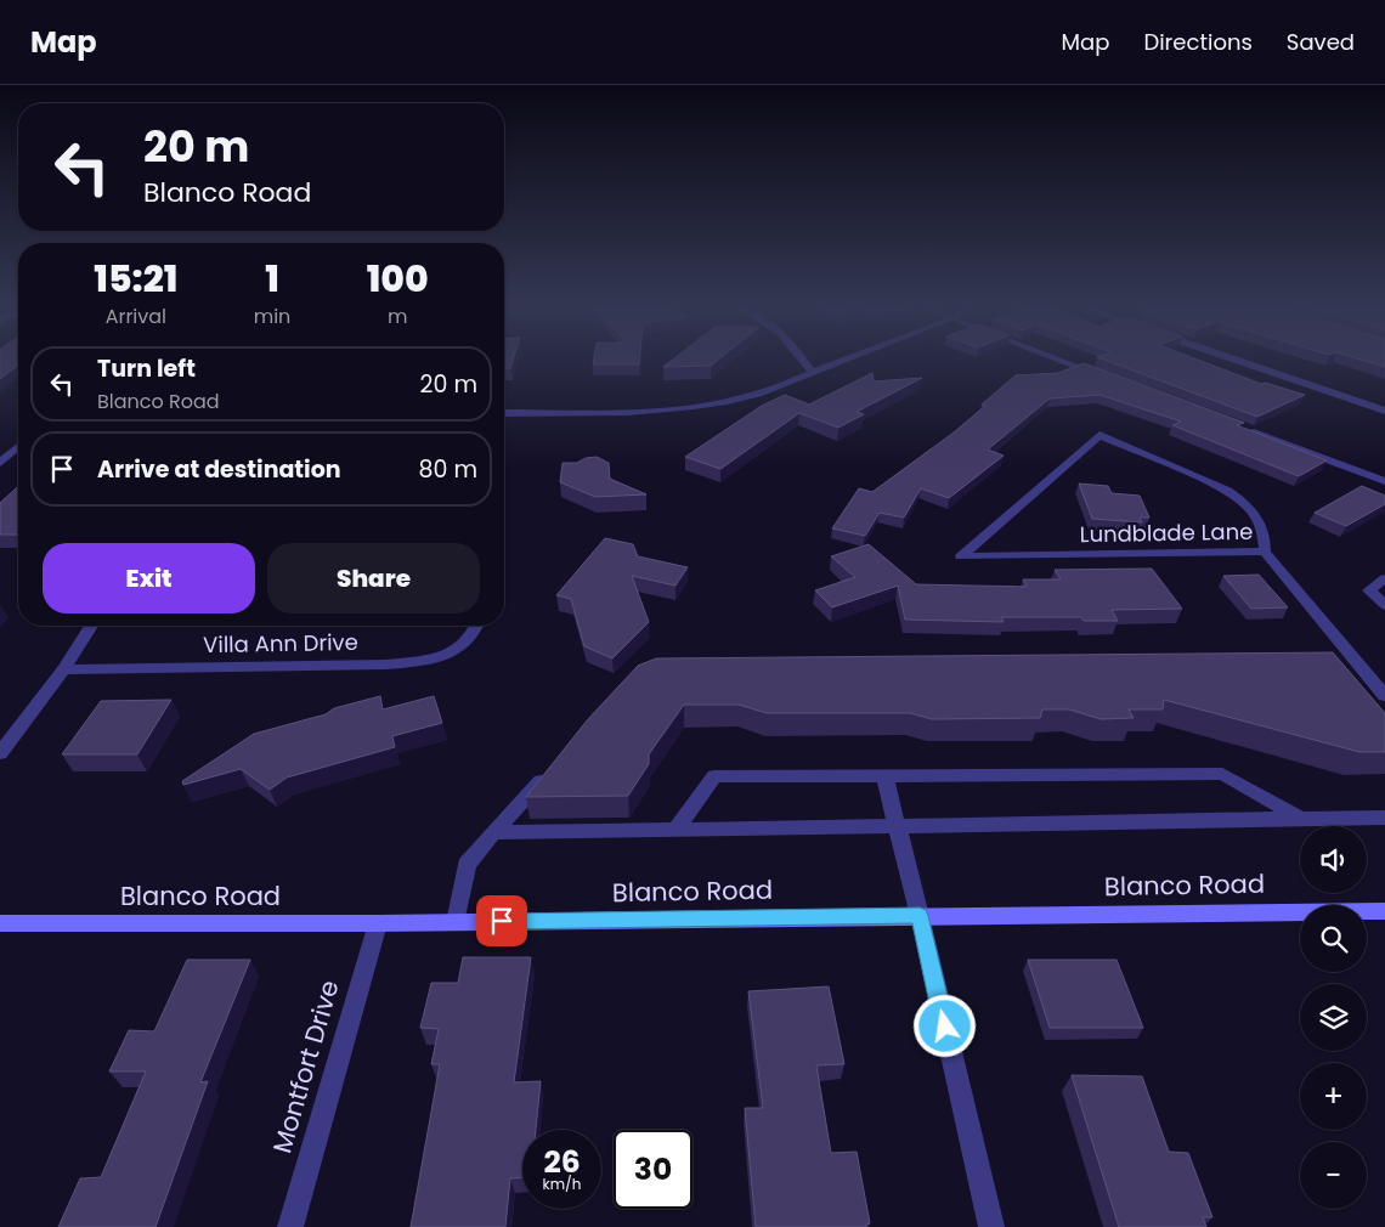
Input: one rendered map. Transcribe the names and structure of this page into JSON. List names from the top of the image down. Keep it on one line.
{"streets":{"main road":["Blanco Road"],"street":["Lundblade Lane","Villa Ann Drive","Montfort Drive"]},"crossings":[["Blanco Road","Montfort Drive"]],"page":{"header":"Map","nav":["Map","Directions","Saved"],"turn":["20 m","Blanco Road"],"eta":["15:21","Arrival","1","min","100","m"],"list":[{"name":"Turn left","note":"Blanco Road","value":"20 m"},{"name":"Arrive at destination","value":"80 m"}],"buttons":["Exit","Share"],"map_buttons":["+","−"],"speed":"26 km/h","limit":"30"}}
